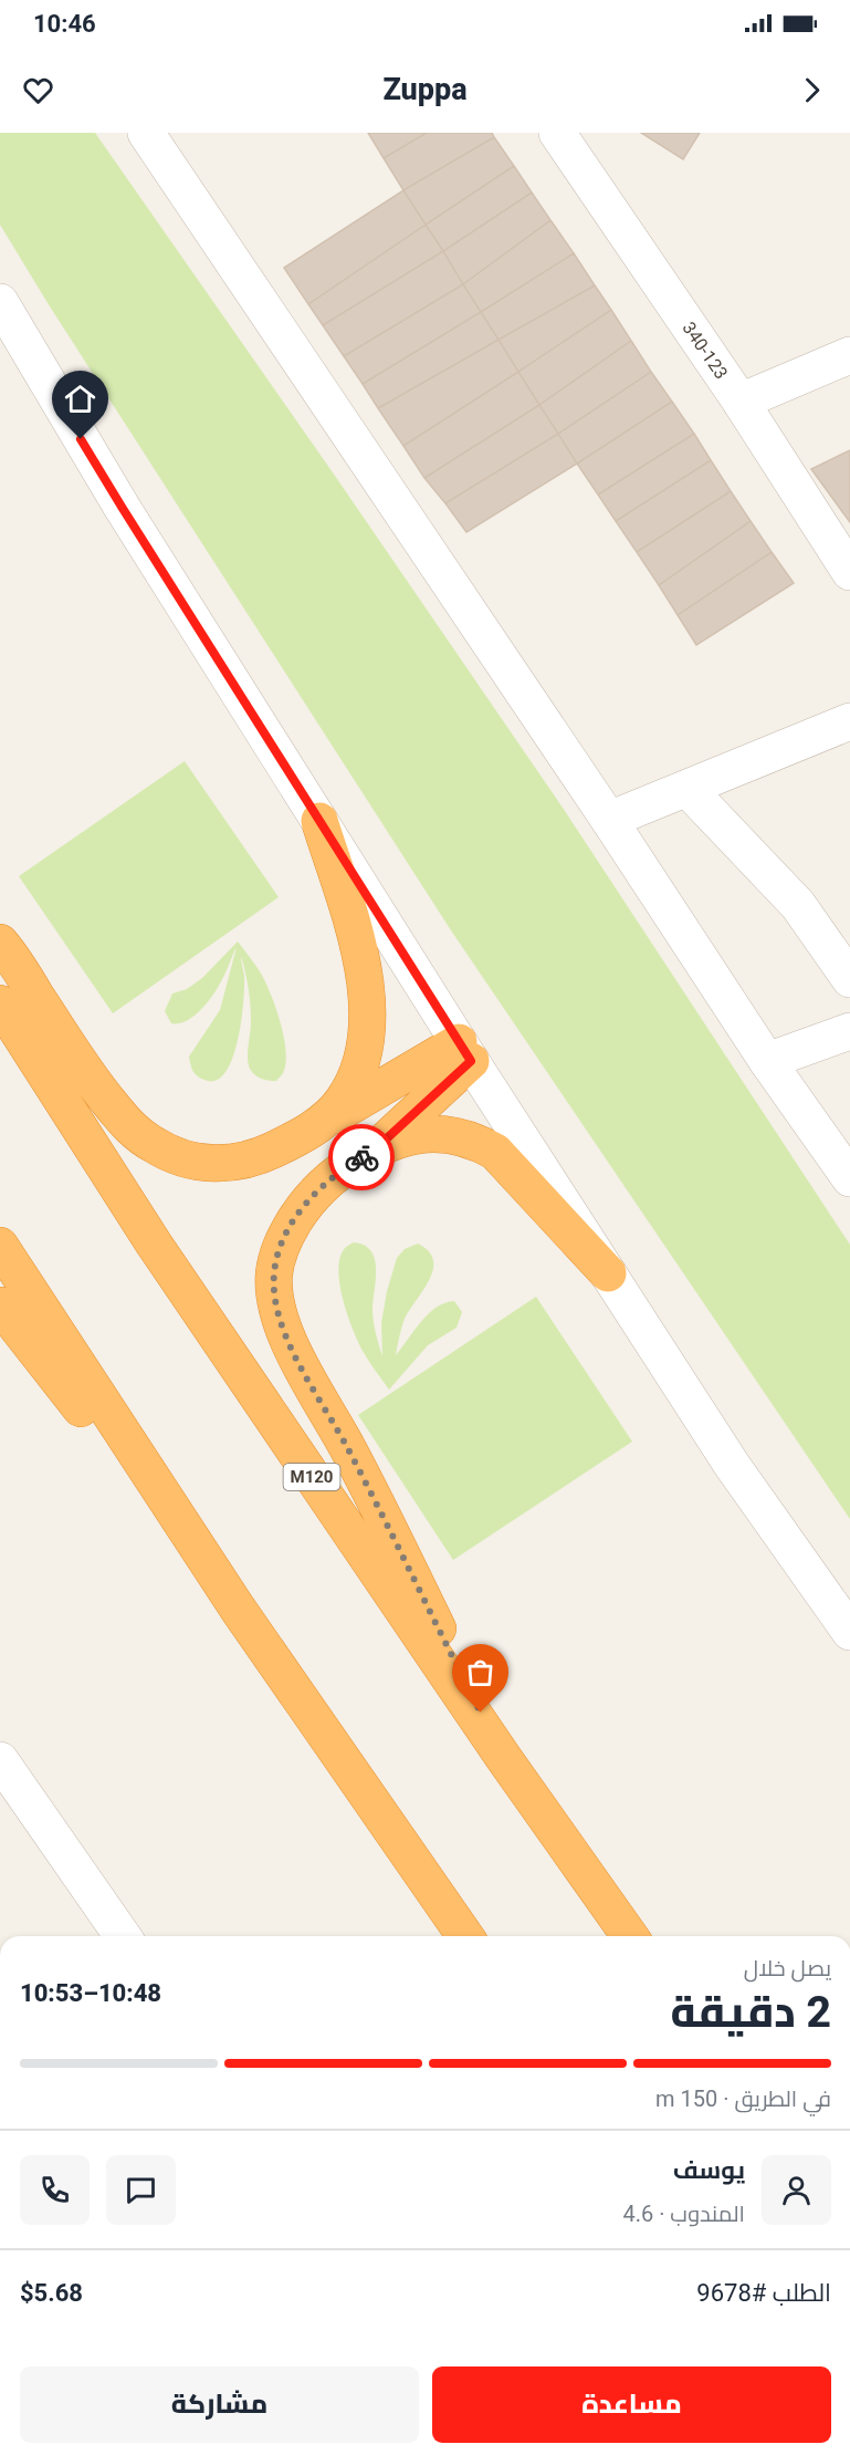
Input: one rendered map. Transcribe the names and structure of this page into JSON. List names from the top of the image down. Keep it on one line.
{"streets":{"highway":["M120"],"street":["340-123"]},"page":{"status":"10:46","header":"Zuppa","heading":["2 دقيقة","يصل خلال","10:48–10:53"],"panel":["يوسف","المندوب · 4.6","الطلب #9678","$5.68"],"bar":"في الطريق · 150 m","buttons":["مساعدة","مشاركة"]}}
